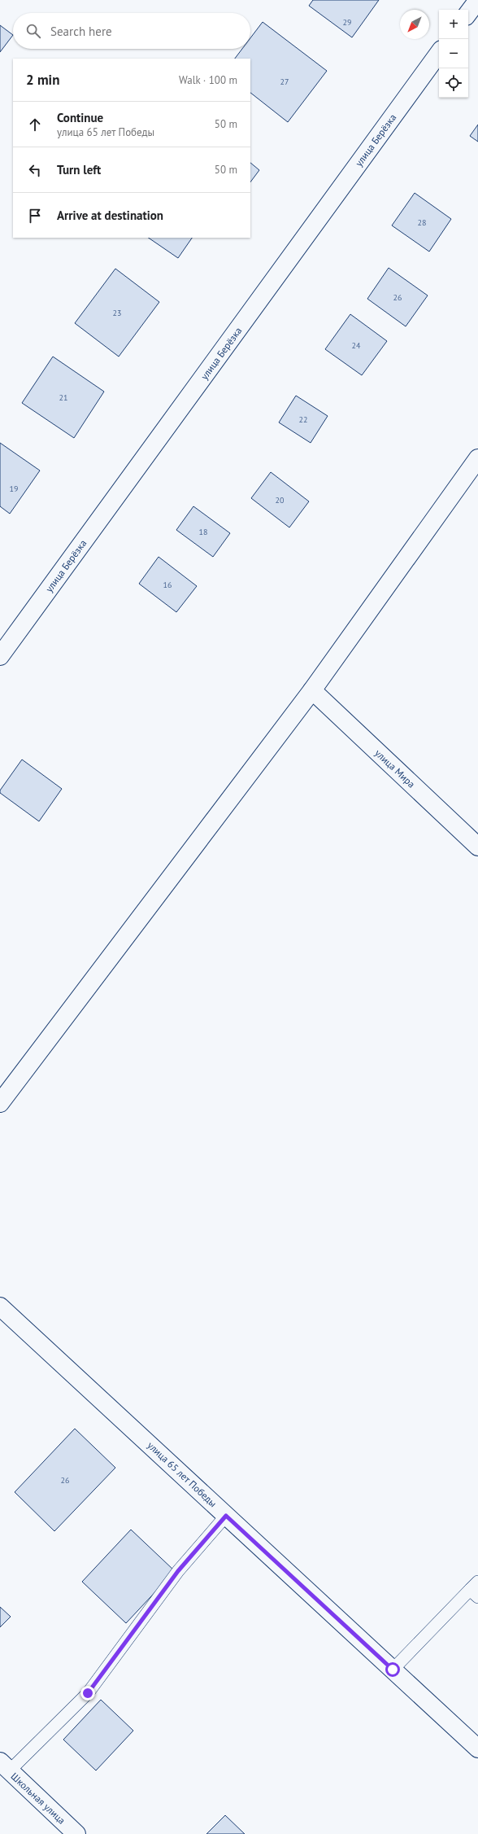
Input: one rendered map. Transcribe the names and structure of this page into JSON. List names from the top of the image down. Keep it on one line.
{"streets":{"street":["улица Берёзка","улица Мира","улица 65 лет Победы","Школьная улица"]},"house_numbers":["29","27","28","26","23","24","21","22","19","20","18","16","26"],"north":"bottom left","page":{"map_buttons":["+","−"],"search":"Search here","heading":["2 min","Walk · 100 m"],"list":[["Continue","улица 65 лет Победы","50 m"],["Turn left","50 m"],"Arrive at destination"]}}
